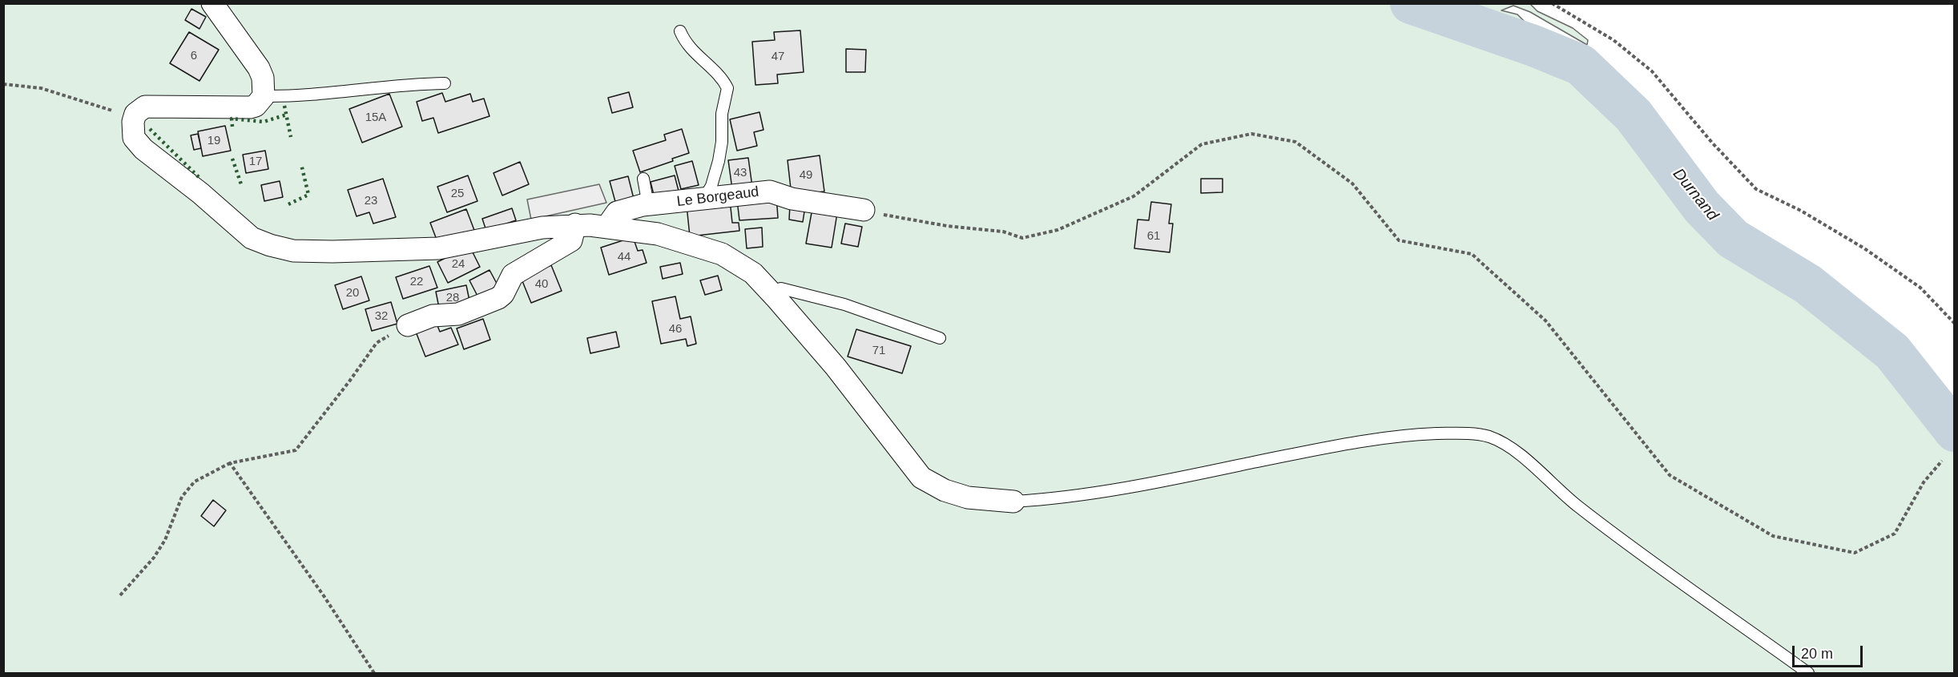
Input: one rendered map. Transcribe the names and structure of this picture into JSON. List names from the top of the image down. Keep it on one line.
{"streets":{"street":["Le Borgeaud"]},"water":["Durnand"],"house_numbers":["6","47","15A","19","17","43","49","25","23","61","44","24","22","40","20","28","32","46","71"],"scale_bar":"20 m"}
